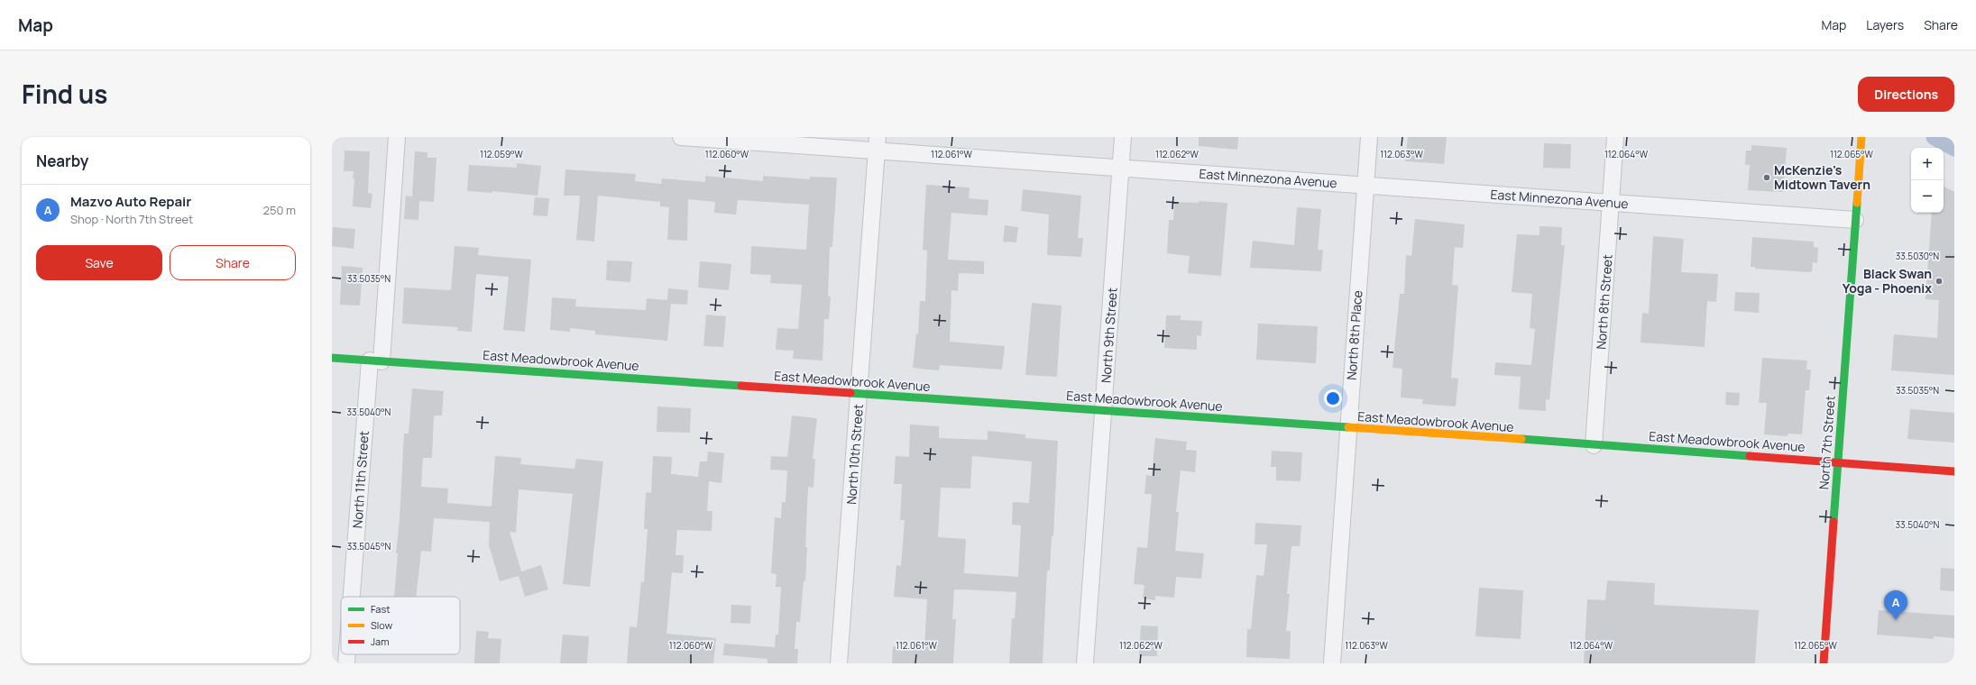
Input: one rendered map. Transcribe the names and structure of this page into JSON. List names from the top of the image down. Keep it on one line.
{"streets":{"street":["East Minnezona Avenue","North 8th Street","North 9th Street","North 8th Place","East Meadowbrook Avenue","North 7th Street","North 10th Street","North 11th Street"]},"crossings":[["East Minnezona Avenue","North 8th Street"],["East Minnezona Avenue","North 9th Street"],["East Minnezona Avenue","North 8th Place"],["East Minnezona Avenue","North 7th Street"],["East Minnezona Avenue","North 10th Street"],["North 8th Street","East Meadowbrook Avenue"],["North 9th Street","East Meadowbrook Avenue"],["North 8th Place","East Meadowbrook Avenue"],["East Meadowbrook Avenue","North 7th Street"],["East Meadowbrook Avenue","North 10th Street"],["East Meadowbrook Avenue","North 11th Street"]],"places":["McKenzie's Midtown Tavern","Black Swan Yoga - Phoenix"],"legend":["Fast","Slow","Jam"],"page":{"header":"Map","nav":["Map","Layers","Share"],"title":"Find us","buttons":["Directions",["Save","Share"]],"heading":"Nearby","map_buttons":["+","−"],"list":[{"mark":"A","name":"Mazvo Auto Repair","note":"Shop · North 7th Street","value":"250 m"}],"pins":"A"},"coordinates":["112.059°W","112.060°W","112.061°W","112.062°W","112.063°W","112.064°W","112.065°W","33.5030°N","33.5035°N","33.5040°N","33.5045°N"]}
